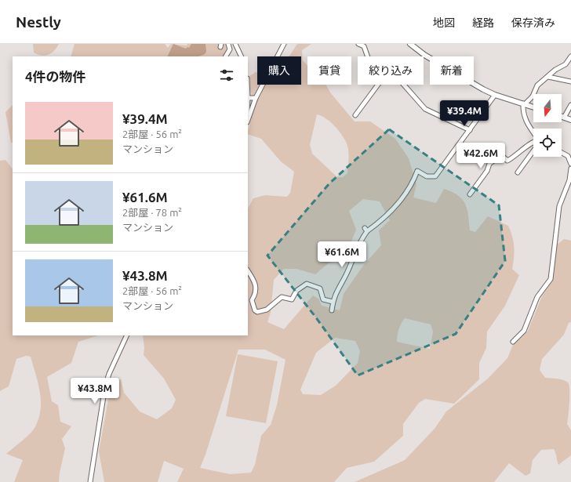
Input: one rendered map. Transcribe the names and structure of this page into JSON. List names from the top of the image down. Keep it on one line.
{"north":"bottom","page":{"header":"Nestly","nav":["地図","経路","保存済み"],"chip":["購入","賃貸","絞り込み","新着"],"heading":"4件の物件","list":[{"name":"¥39.4M","note":"2部屋 · 56 m² · マンション"},{"name":"¥61.6M","note":"2部屋 · 78 m² · マンション"},{"name":"¥43.8M","note":"2部屋 · 56 m² · マンション"}],"price":["¥39.4M","¥42.6M","¥61.6M","¥43.8M"]}}
